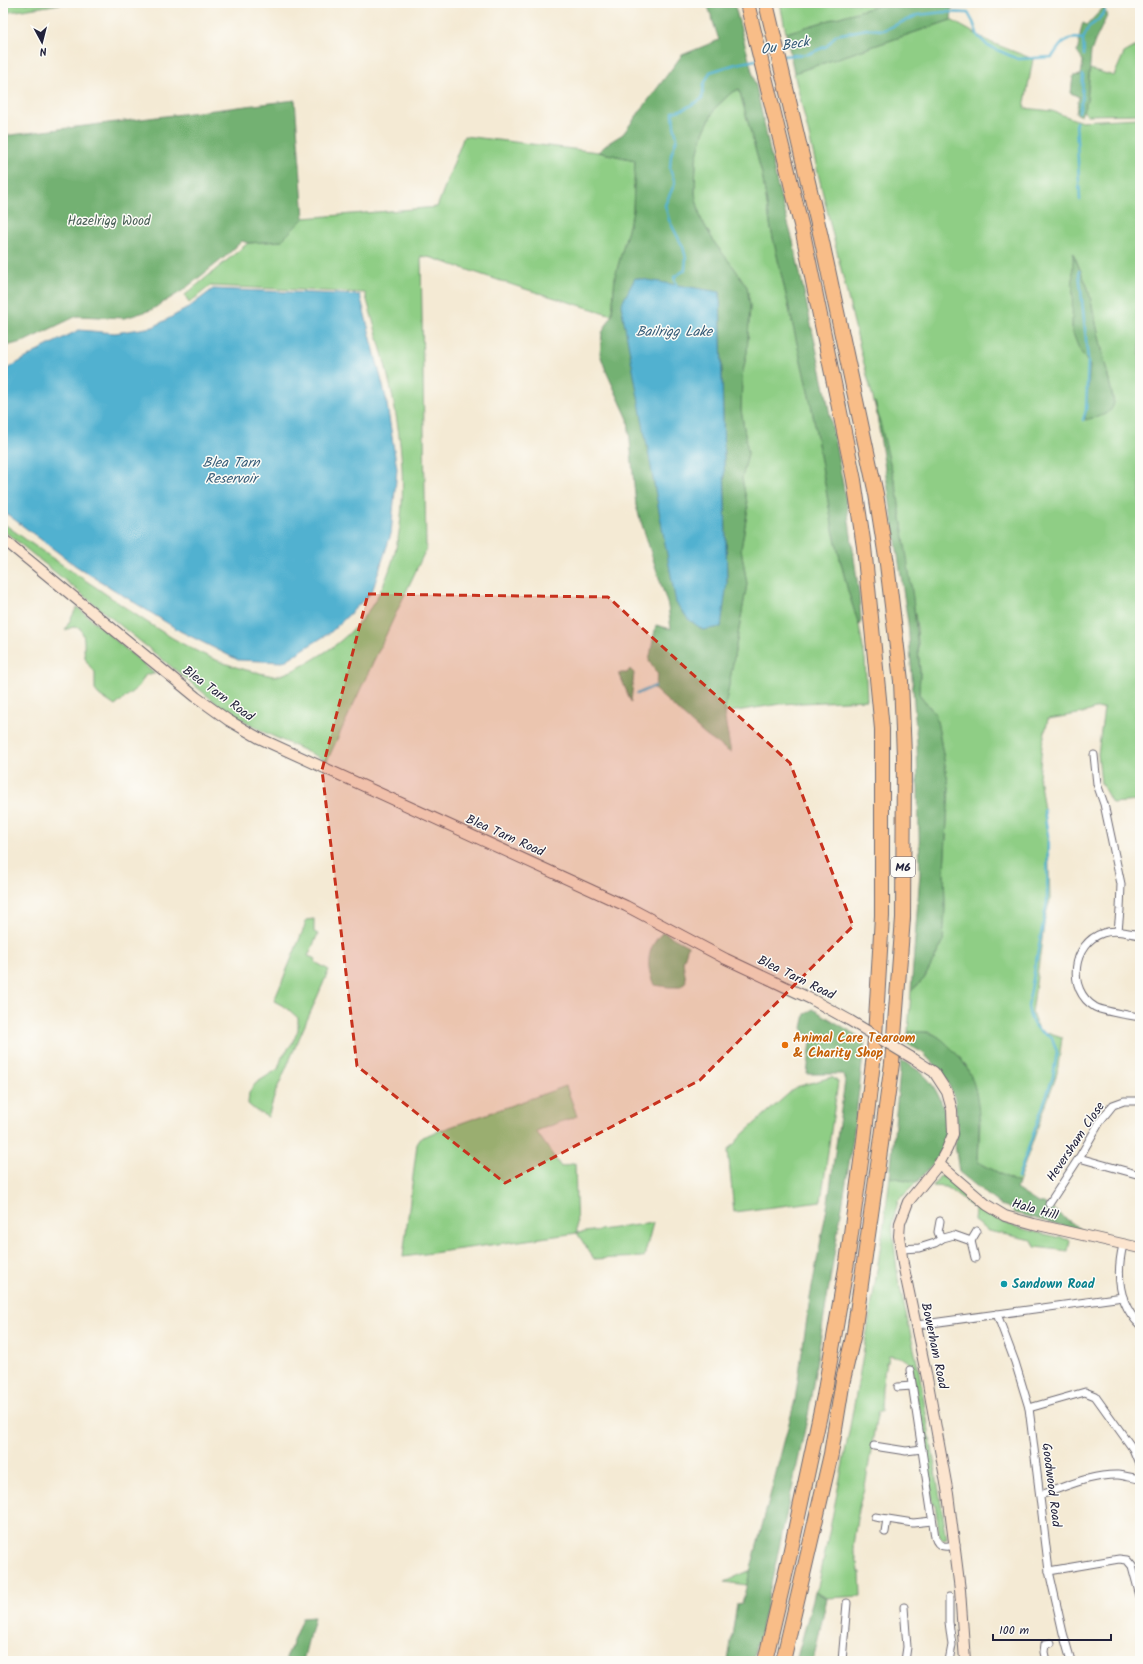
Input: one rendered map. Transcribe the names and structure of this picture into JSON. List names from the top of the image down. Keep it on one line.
{"streets":{"highway":["M6"],"street":["Blea Tarn Road","Heversham Close","Hala Hill","Bowerham Road","Goodwood Road"]},"crossings":[["Blea Tarn Road","Hala Hill"],["Blea Tarn Road","Bowerham Road"],["Hala Hill","Bowerham Road"]],"water":["Ou Beck","Bailrigg Lake","Blea Tarn Reservoir"],"parks":["Hazelrigg Wood"],"places":["Animal Care Tearoom & Charity Shop","Sandown Road"],"scale_bar":"100 m","north":"bottom"}
